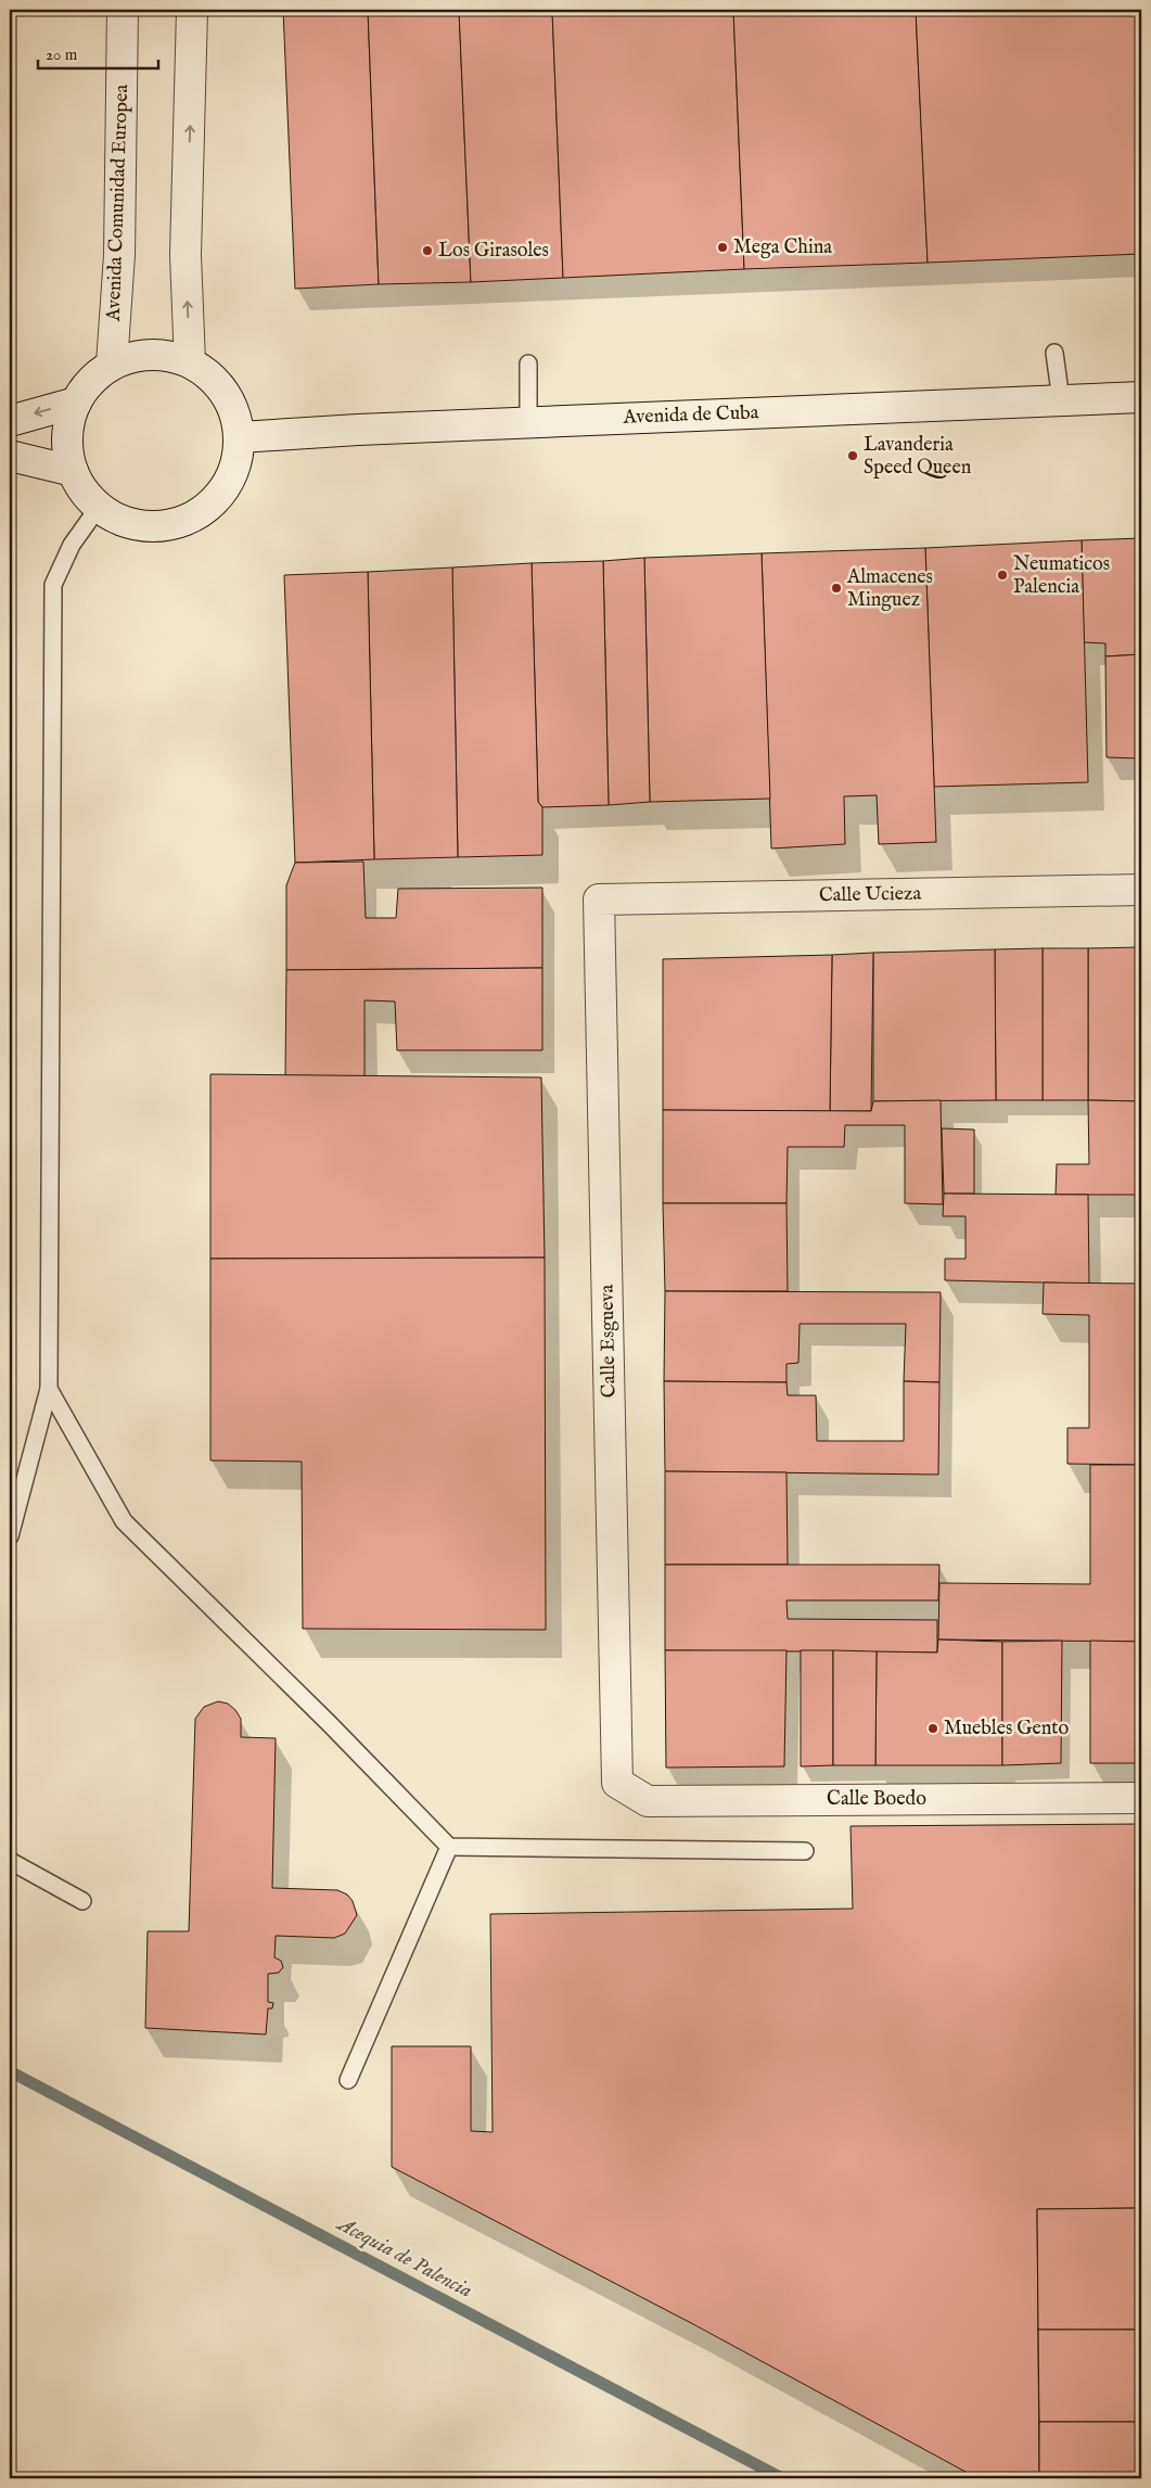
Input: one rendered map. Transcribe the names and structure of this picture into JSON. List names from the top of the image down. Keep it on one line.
{"streets":{"street":["Avenida Comunidad Europea","Avenida de Cuba","Calle Ucieza","Calle Esgueva","Calle Boedo"]},"crossings":[["Avenida Comunidad Europea","Avenida de Cuba"],["Calle Ucieza","Calle Esgueva"],["Calle Esgueva","Calle Boedo"]],"water":["Acequia de Palencia"],"places":["Mega China","Los Girasoles","Lavanderia Speed Queen","Neumaticos Palencia","Almacenes Minguez","Muebles Gento"],"scale_bar":"20 m"}
